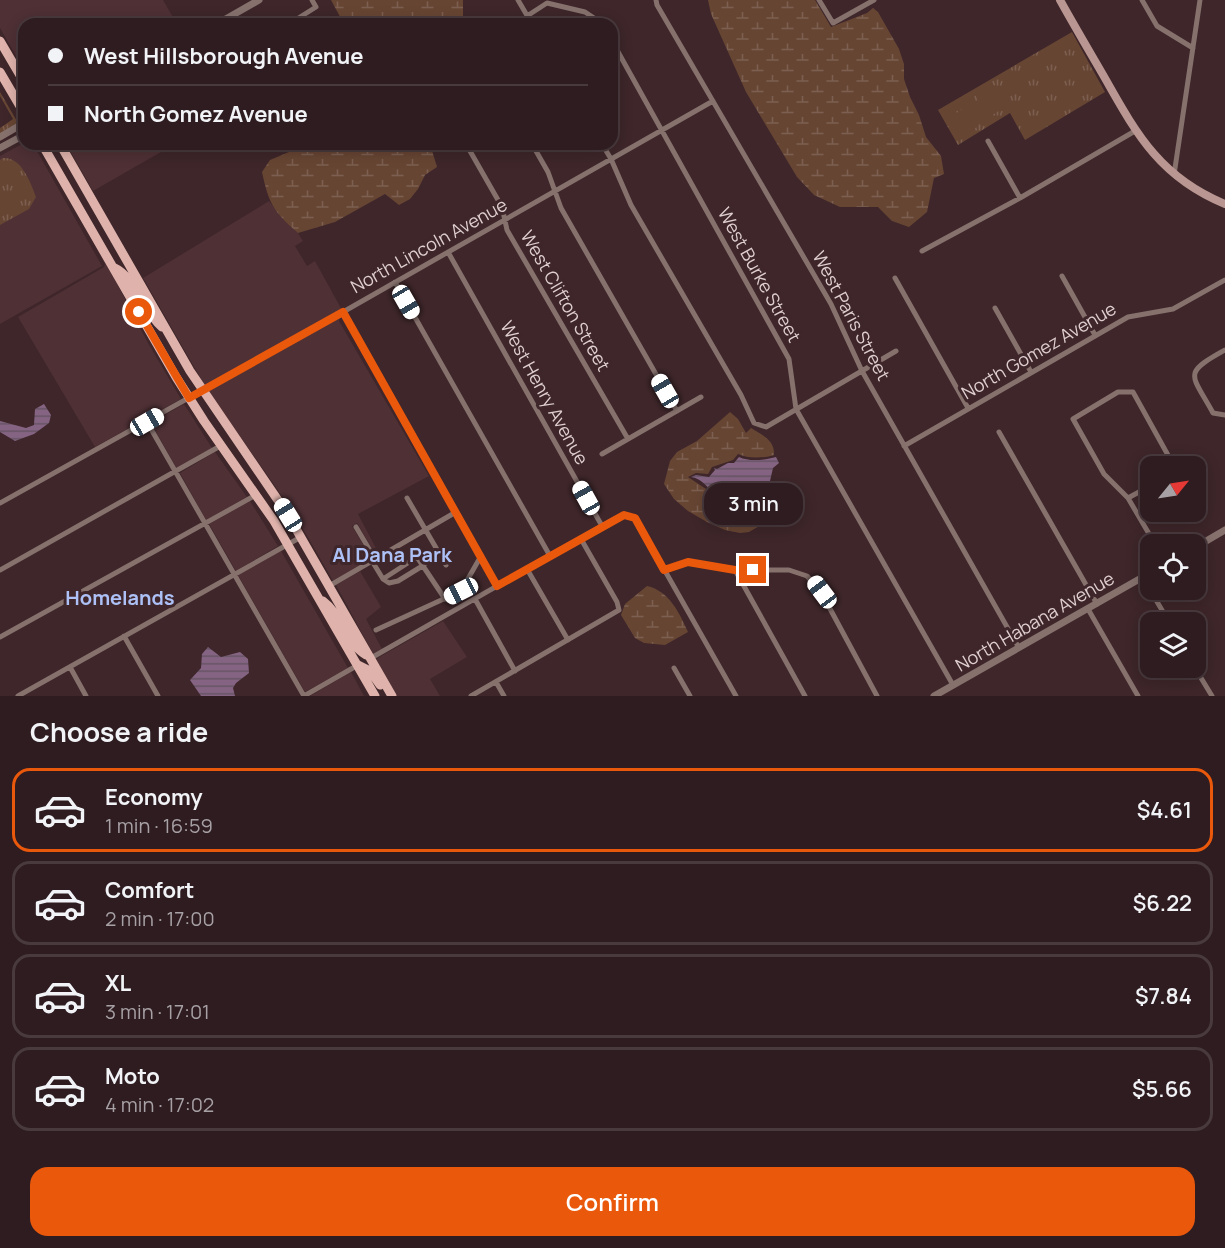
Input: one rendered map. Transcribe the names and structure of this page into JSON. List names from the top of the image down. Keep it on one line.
{"streets":{"street":["North Lincoln Avenue","West Burke Street","West Clifton Street","West Paris Street","North Gomez Avenue","West Henry Avenue","North Habana Avenue"]},"crossings":[["North Lincoln Avenue","West Burke Street"],["North Lincoln Avenue","West Clifton Street"],["North Lincoln Avenue","West Paris Street"],["North Lincoln Avenue","West Henry Avenue"],["West Burke Street","North Habana Avenue"],["West Paris Street","North Gomez Avenue"],["West Paris Street","North Habana Avenue"]],"districts":["Al Dana Park","Homelands"],"north":"top right","page":{"banner":["West Hillsborough Avenue","North Gomez Avenue"],"bubble":"3 min","heading":"Choose a ride","list":[{"name":"Economy","note":"1 min · 16:59","value":"$4.61"},{"name":"Comfort","note":"2 min · 17:00","value":"$6.22"},{"name":"XL","note":"3 min · 17:01","value":"$7.84"},{"name":"Moto","note":"4 min · 17:02","value":"$5.66"}],"buttons":"Confirm"}}
